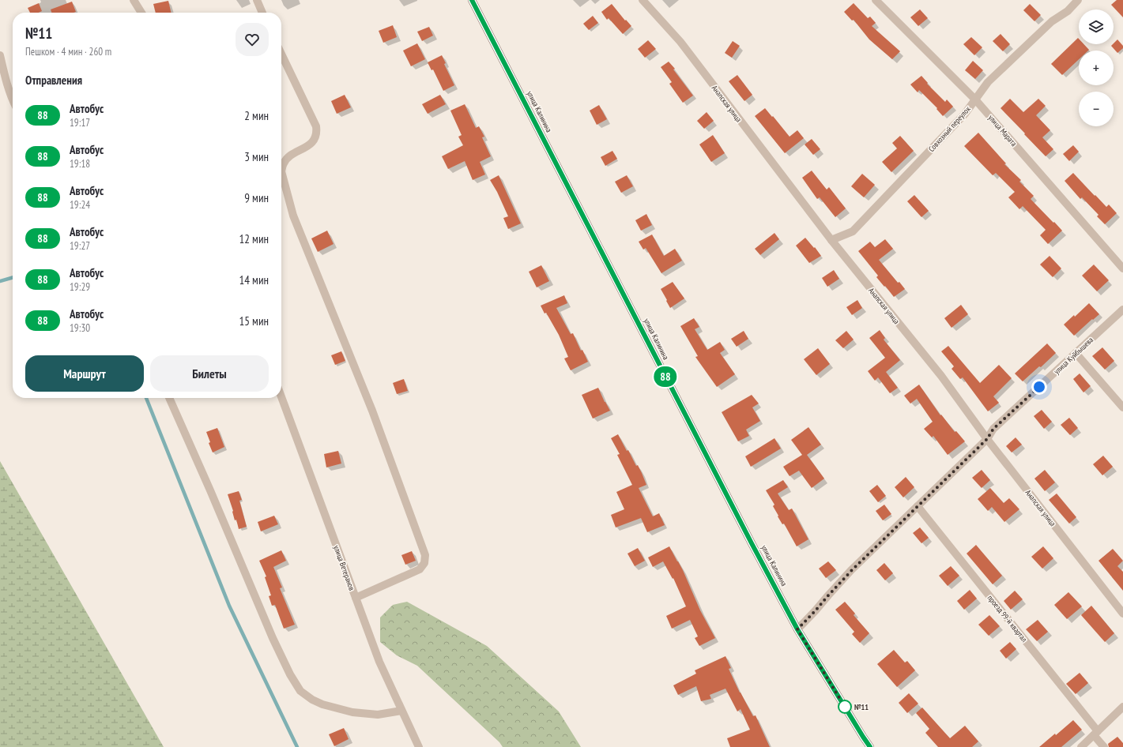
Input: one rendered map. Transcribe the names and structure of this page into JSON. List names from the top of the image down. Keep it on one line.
{"streets":{"main road":["улица Калинина"],"street":["Анапская улица","Совхозный переулок","улица Марата","улица Куйбышева","улица Ветеранов","проезд 99-й квартал"]},"crossings":[["Анапская улица","Совхозный переулок"],["Анапская улица","улица Куйбышева"],["улица Калинина","улица Куйбышева"],["Совхозный переулок","улица Марата"],["улица Куйбышева","проезд 99-й квартал"]],"places":["№11"],"lines":["bus line 88"],"page":{"on_map":"88","map_buttons":["+","−"],"heading":[["№11","Пешком · 4 мин · 260 m"],"Отправления"],"list":[{"mark":"88","name":"Автобус","note":"19:17","value":"2 мин"},{"mark":"88","name":"Автобус","note":"19:18","value":"3 мин"},{"mark":"88","name":"Автобус","note":"19:24","value":"9 мин"},{"mark":"88","name":"Автобус","note":"19:27","value":"12 мин"},{"mark":"88","name":"Автобус","note":"19:29","value":"14 мин"},{"mark":"88","name":"Автобус","note":"19:30","value":"15 мин"}],"buttons":["Маршрут","Билеты"]}}
